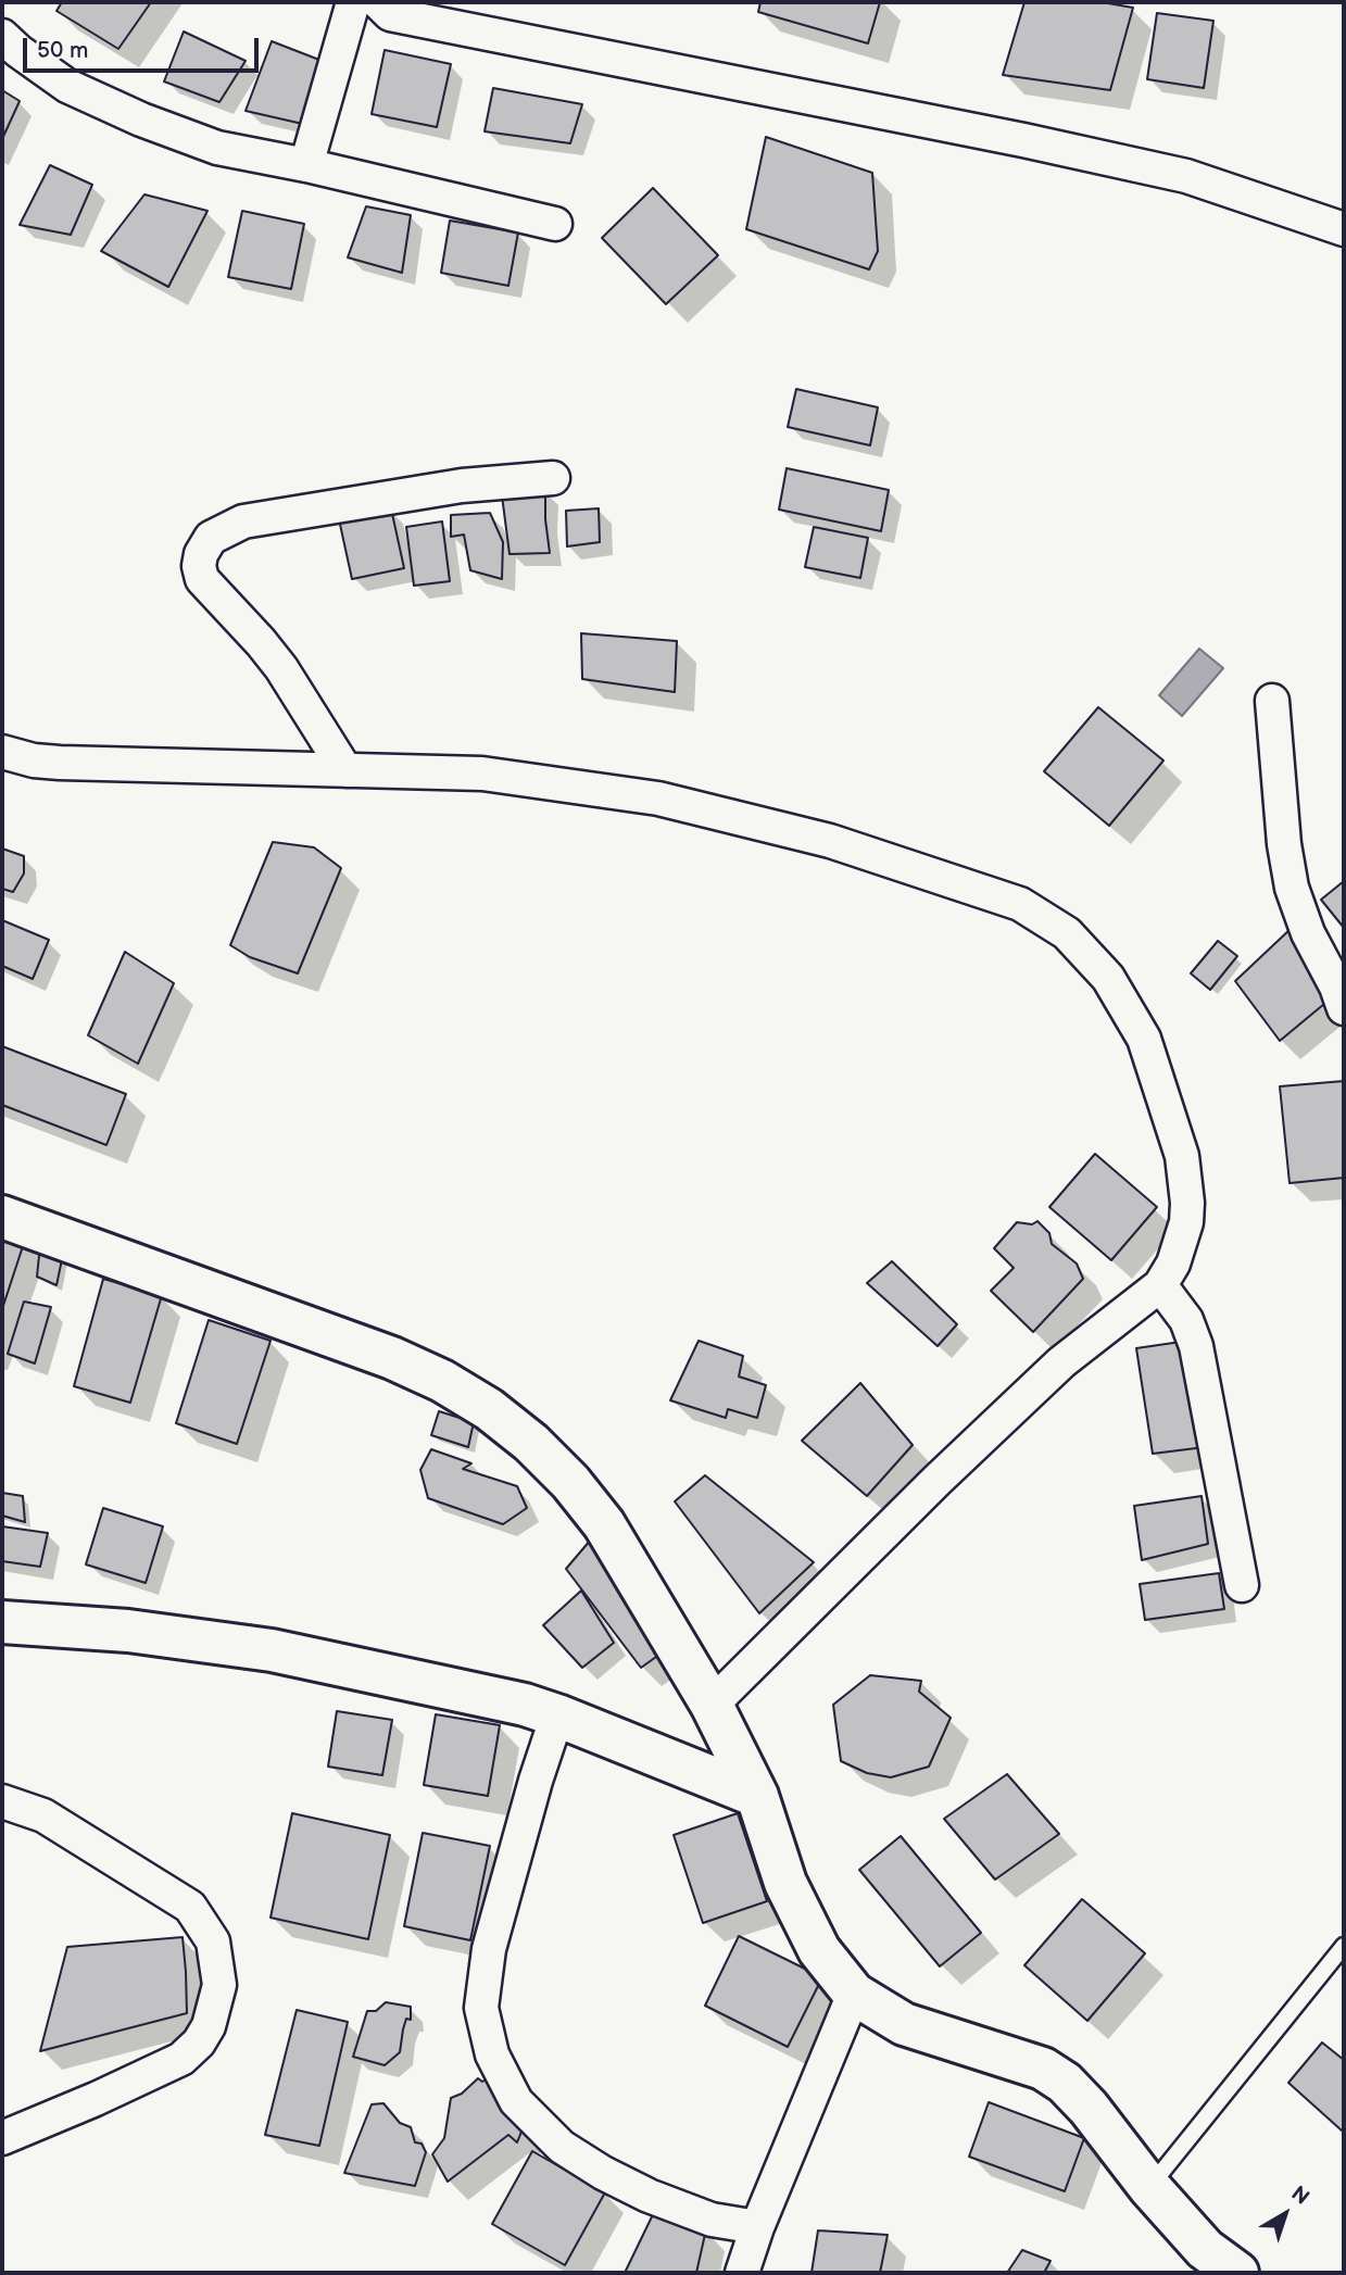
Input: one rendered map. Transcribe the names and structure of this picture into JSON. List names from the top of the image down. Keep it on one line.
{"scale_bar":"50 m","north":"top right"}
